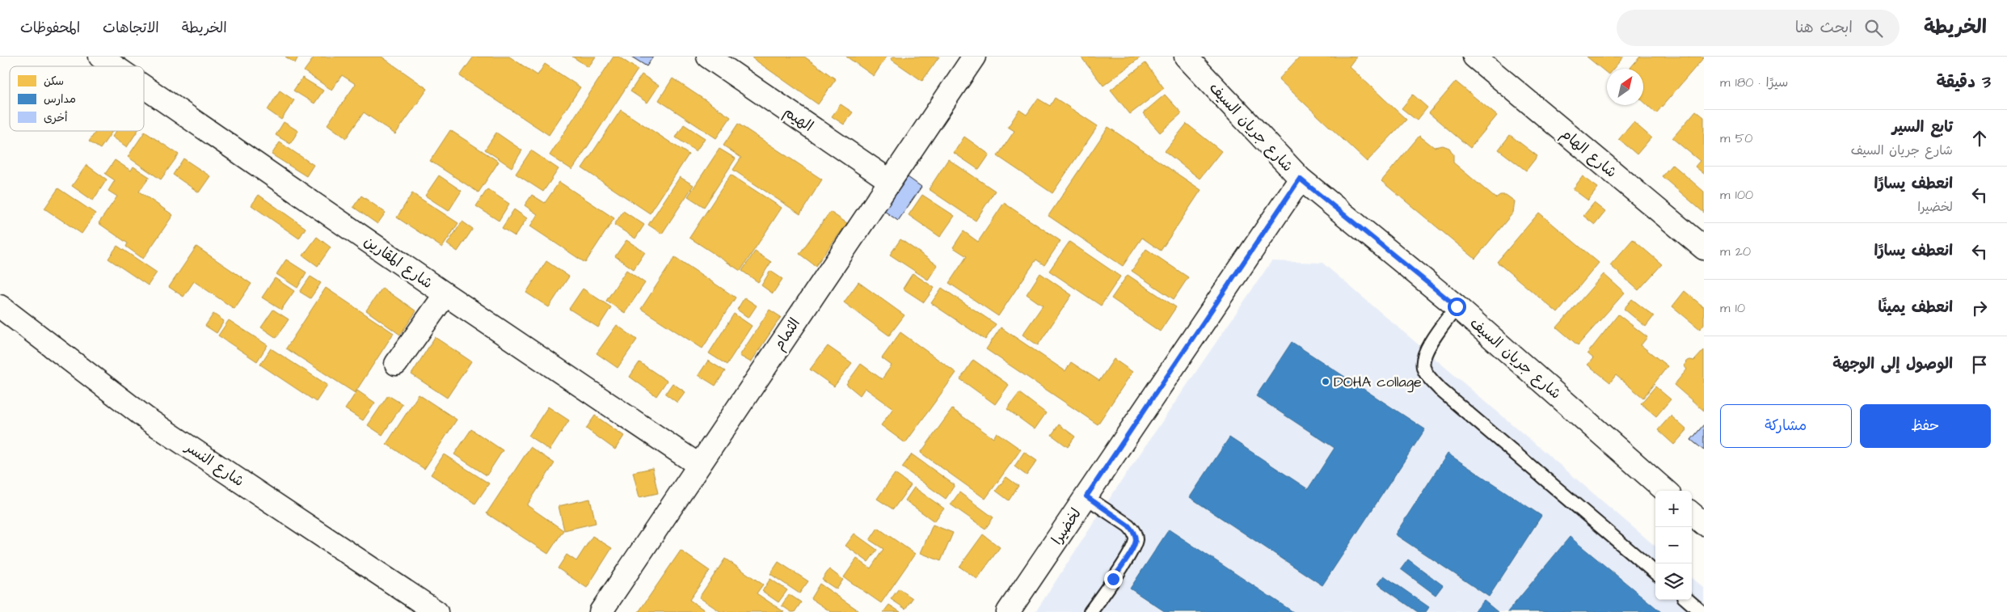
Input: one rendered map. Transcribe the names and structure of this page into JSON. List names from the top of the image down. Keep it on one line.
{"streets":{"street":["الهيم","شارع جريان السيف","شارع الهام","شارع المقارين","الثمام","شارع النسر","لخضيرا"]},"crossings":[["الهيم","الثمام"],["شارع جريان السيف","لخضيرا"],["شارع المقارين","الثمام"]],"places":["DOHA collage"],"legend":["سكن","مدارس","أخرى"],"north":"top right","page":{"header":"الخريطة","search":"ابحث هنا","nav":["الخريطة","الاتجاهات","المحفوظات"],"heading":["3 دقيقة","سيرًا · 180 m"],"list":[["تابع السير","شارع جريان السيف","50 m"],["انعطف يسارًا","لخضيرا","100 m"],["انعطف يسارًا","20 m"],["انعطف يمينًا","10 m"],"الوصول إلى الوجهة"],"buttons":["حفظ","مشاركة"],"map_buttons":["+","−"]}}
